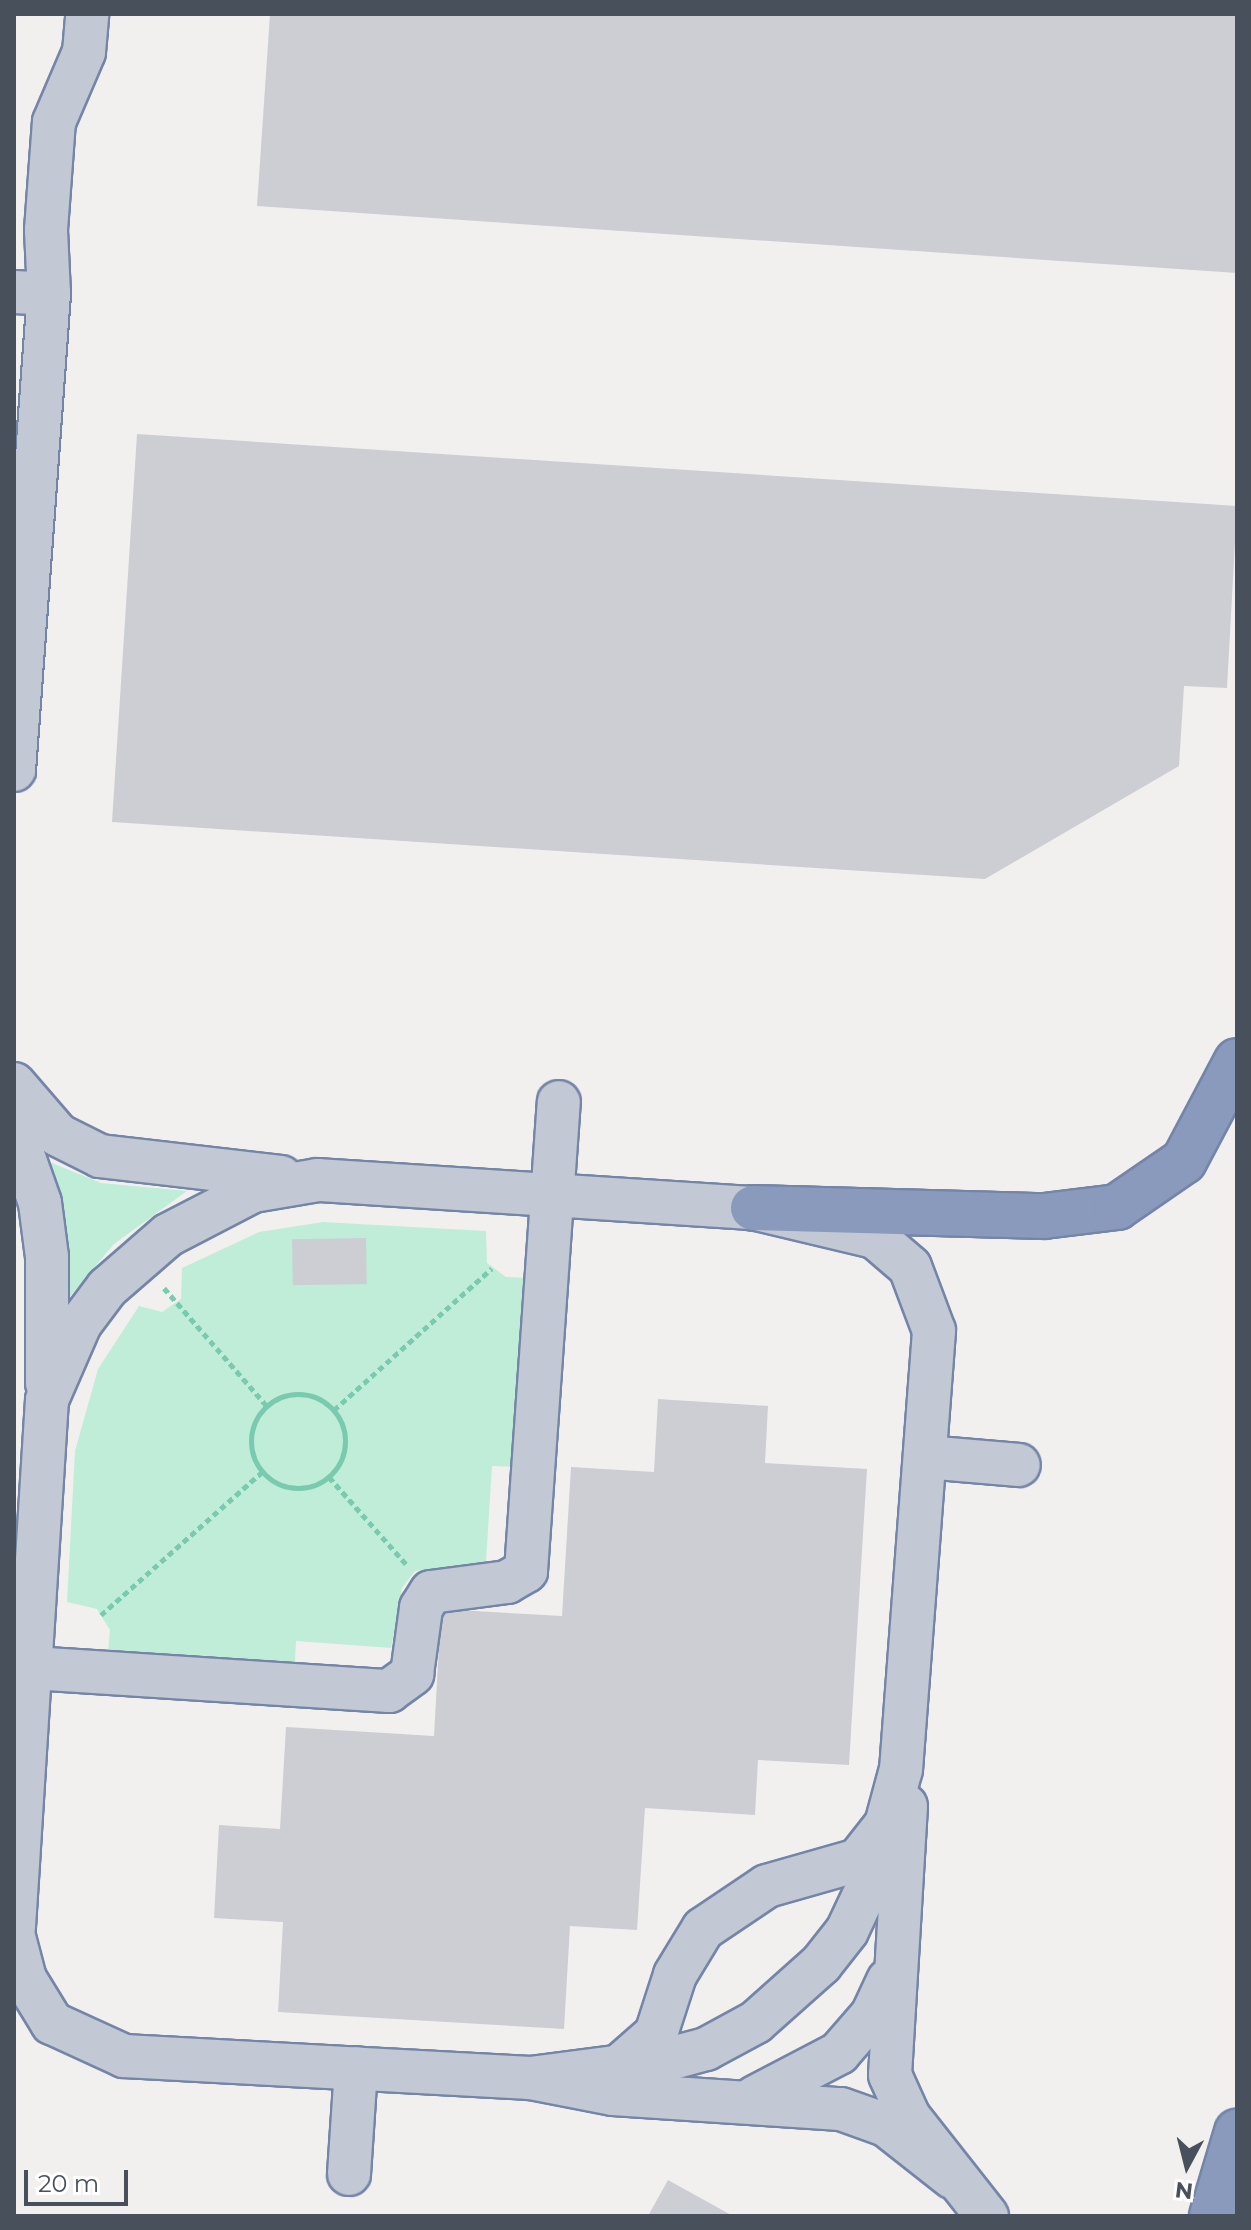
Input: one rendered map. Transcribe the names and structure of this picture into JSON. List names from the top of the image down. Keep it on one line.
{"scale_bar":"20 m","north":"bottom"}
